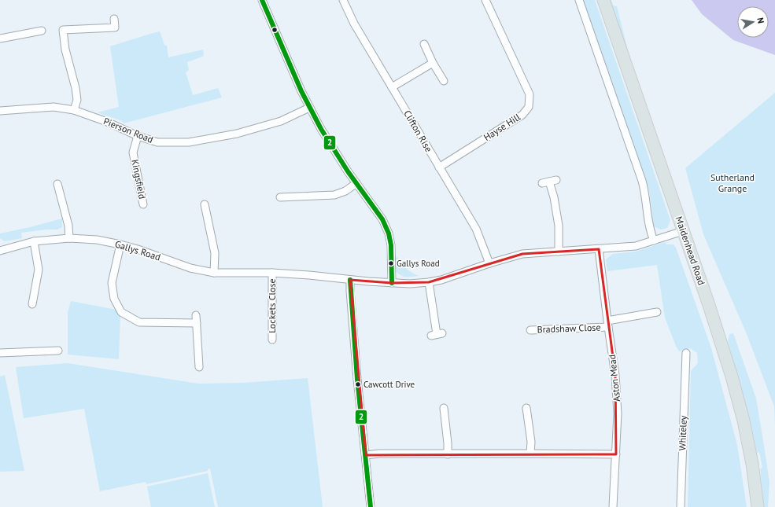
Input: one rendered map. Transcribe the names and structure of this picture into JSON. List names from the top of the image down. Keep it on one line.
{"streets":{"main road":["Maidenhead Road"],"street":["Hayse Hill","Pierson Road","Clifton Rise","Kingsfield","Gallys Road","Lockets Close","Bradshaw Close","Aston Mead","Whiteley"]},"crossings":[["Hayse Hill","Clifton Rise"],["Pierson Road","Kingsfield"],["Clifton Rise","Gallys Road"],["Gallys Road","Maidenhead Road"],["Gallys Road","Lockets Close"],["Gallys Road","Aston Mead"],["Bradshaw Close","Aston Mead"]],"parks":["Sutherland Grange"],"places":["Gallys Road","Cawcott Drive"],"lines":["transit line 2"],"north":"right"}
